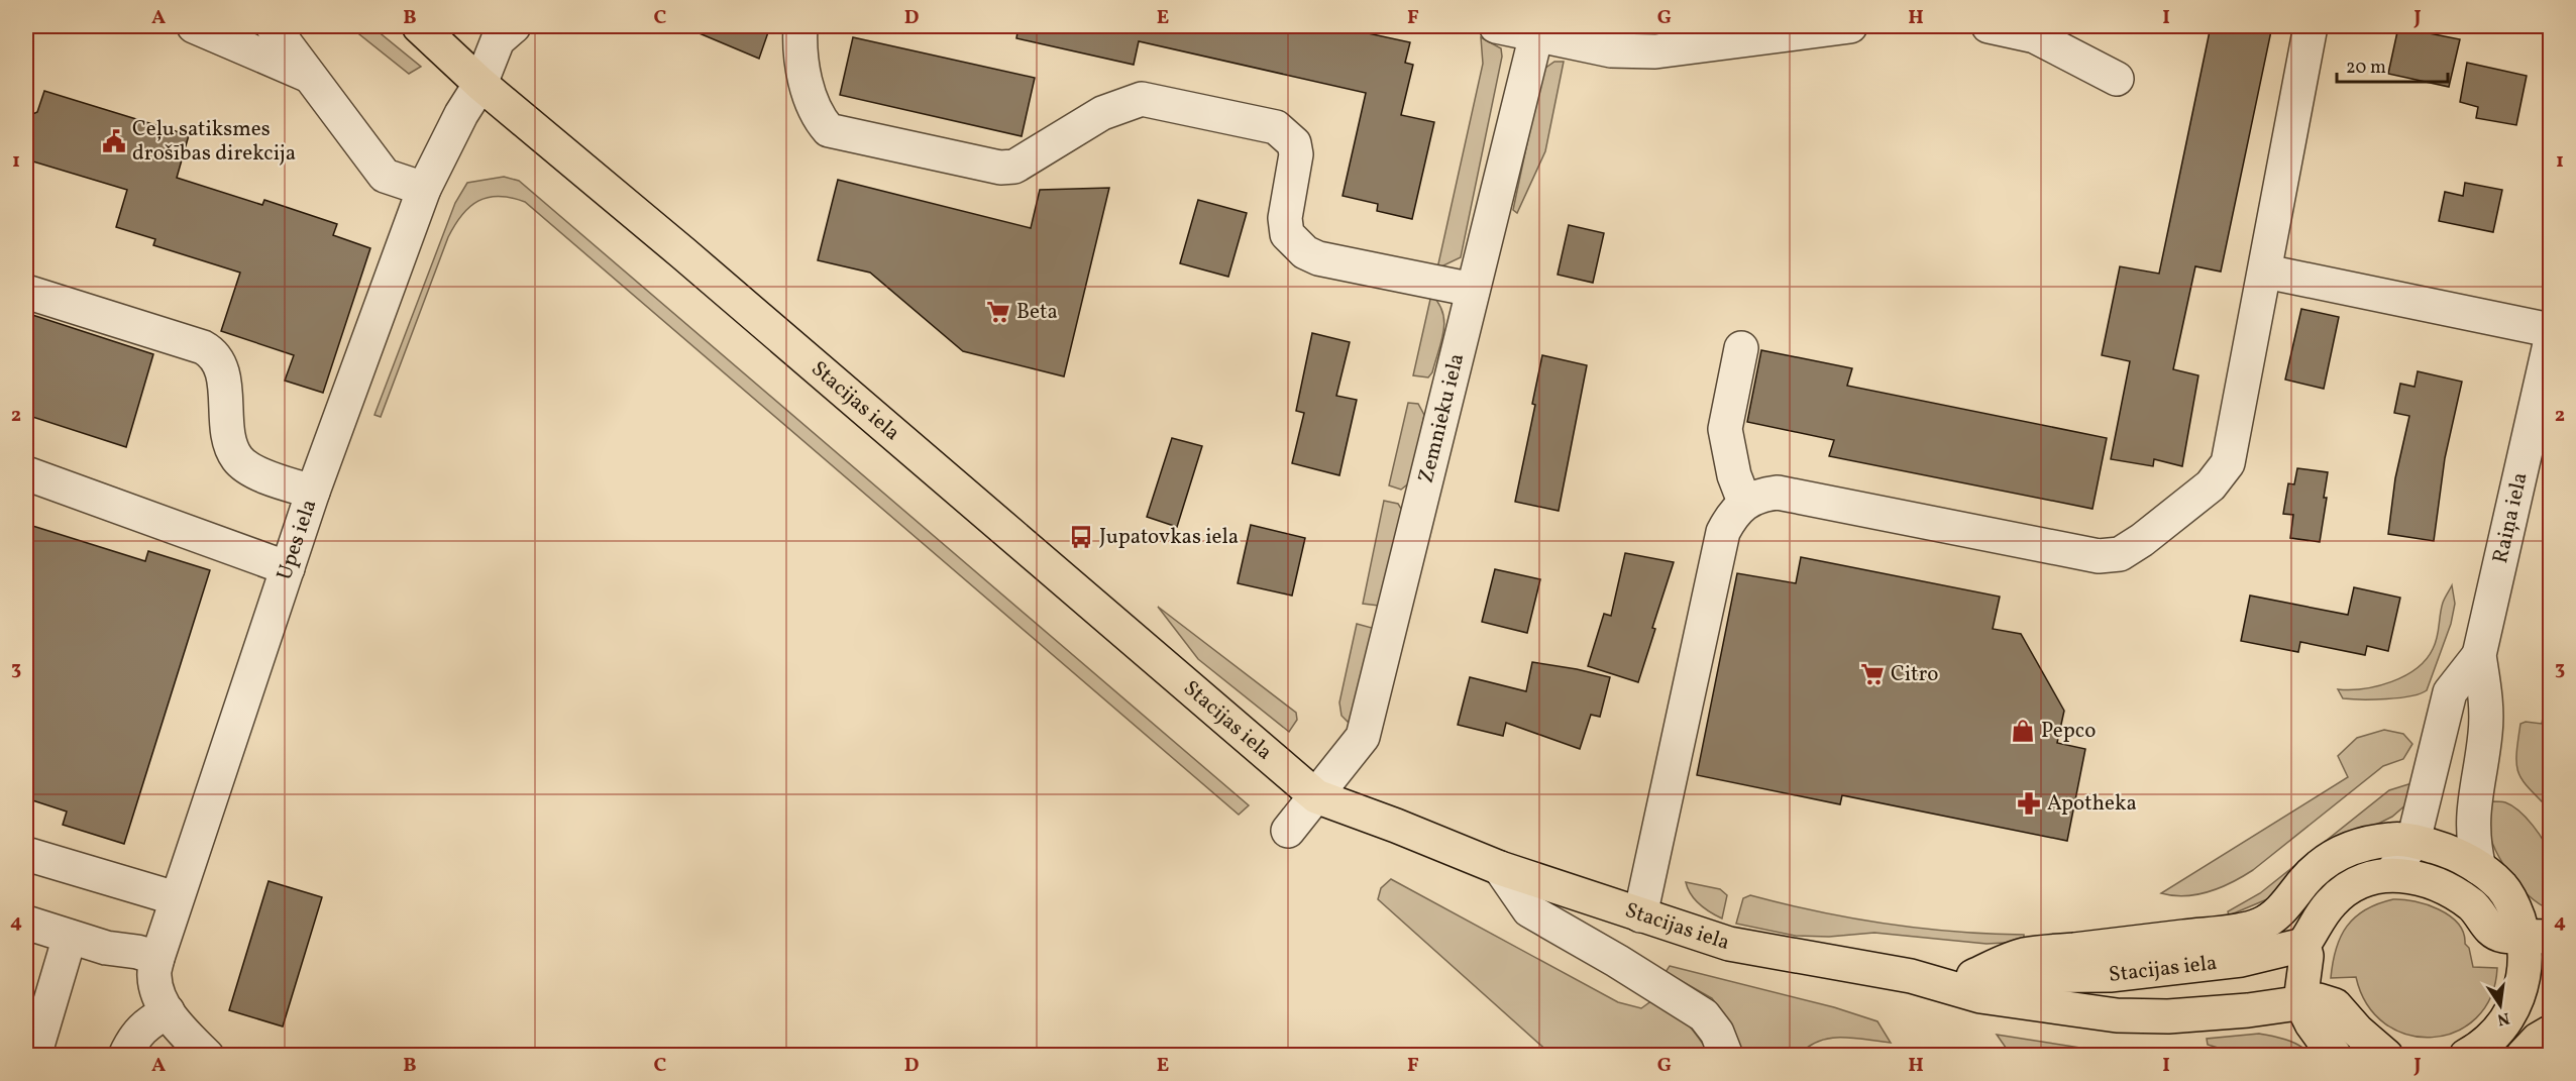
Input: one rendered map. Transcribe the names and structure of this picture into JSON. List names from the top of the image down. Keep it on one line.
{"streets":{"main road":["Stacijas iela"],"street":["Zemnieku iela","Raiņa iela","Upes iela"]},"crossings":[["Stacijas iela","Zemnieku iela"],["Stacijas iela","Upes iela"]],"places":{"public building":["Ceļu satiksmes drošības direkcija"],"supermarket":["Beta","Citro"],"bus stop":["Jupatovkas iela"],"shop":["Pepco"],"pharmacy":["Apotheka"]},"scale_bar":"20 m","north":"bottom","grid":{"columns":["A","B","C","D","E","F","G","H","I","J"],"rows":["1","2","3","4"]}}
